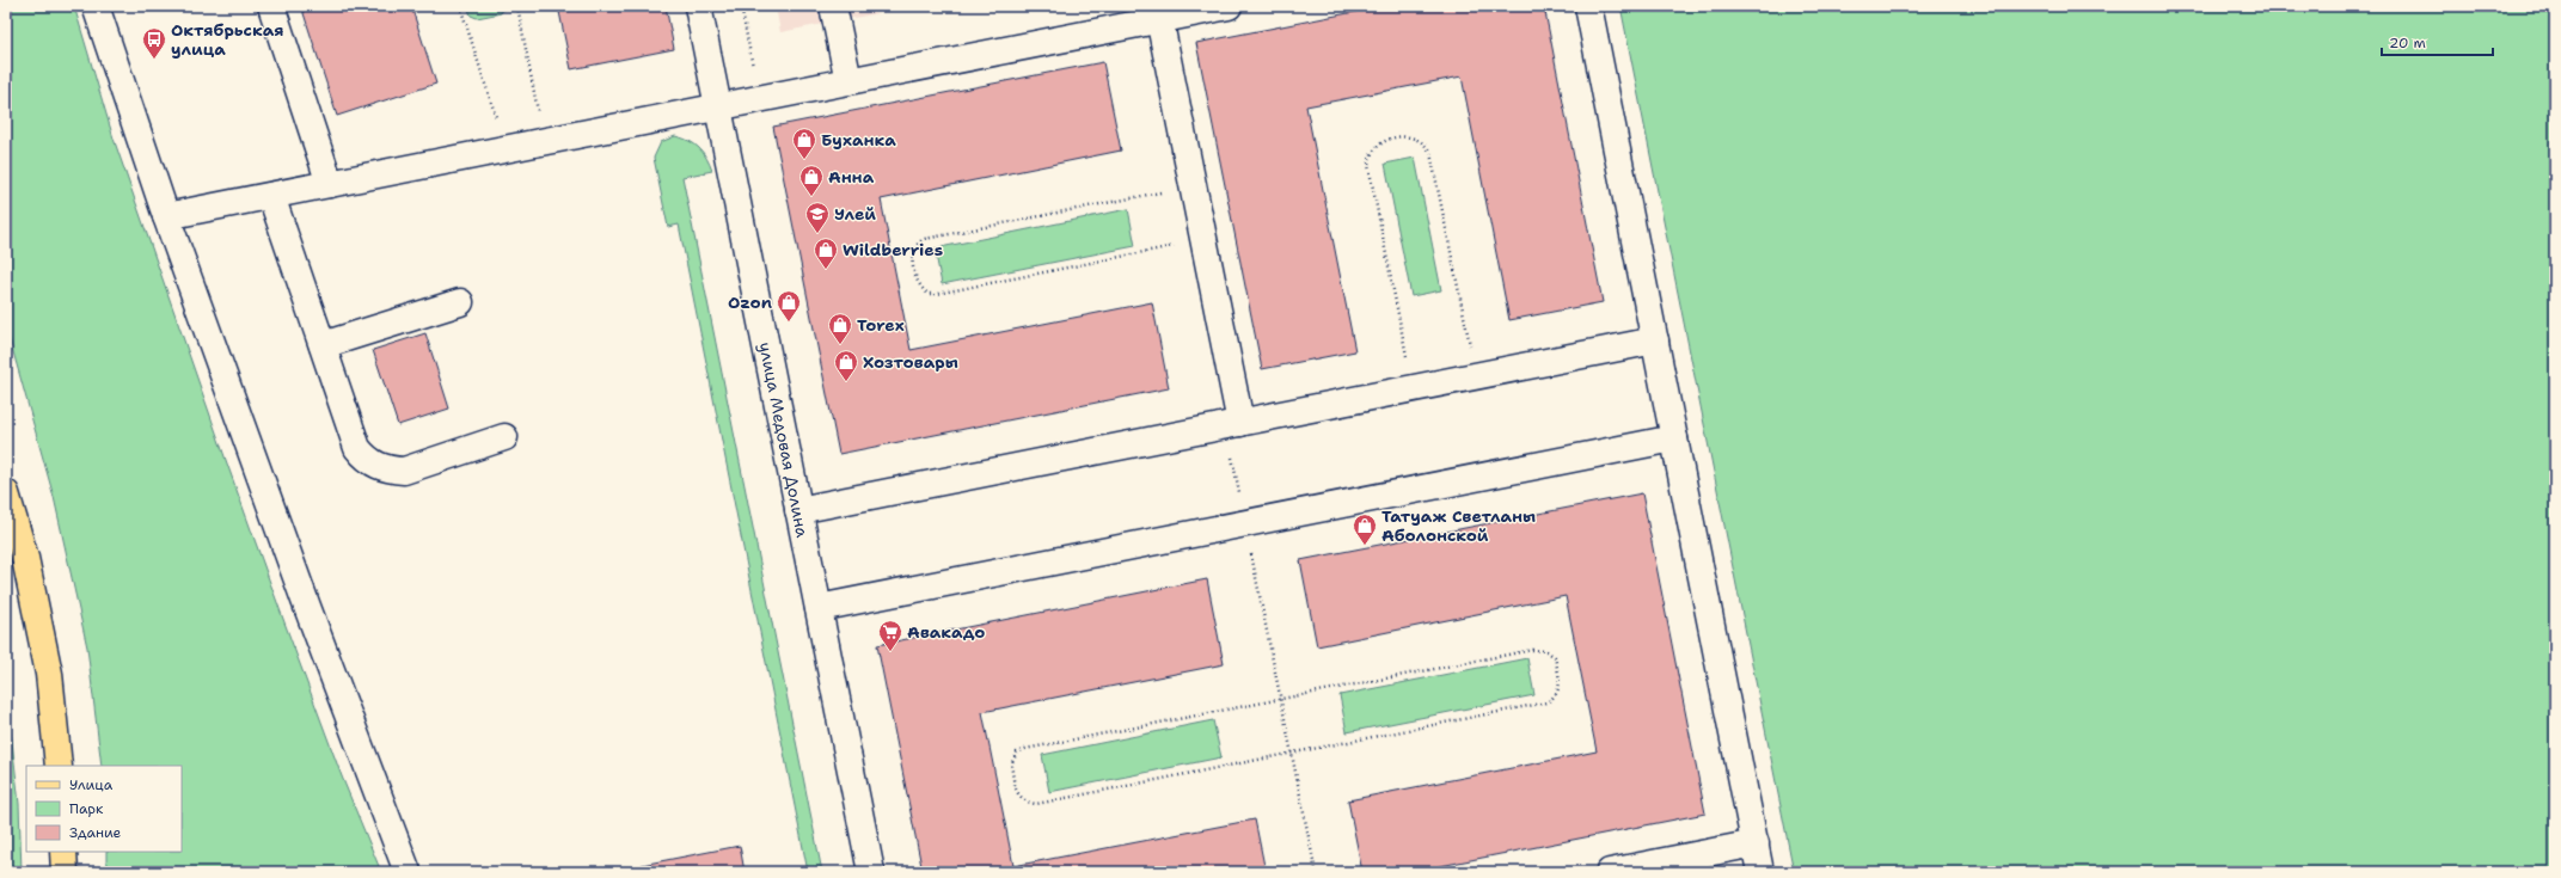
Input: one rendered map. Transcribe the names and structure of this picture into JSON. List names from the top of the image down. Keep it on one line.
{"streets":{"street":["улица Медовая Долина"]},"places":{"bus stop":["Октябрьская улица"],"shop":["Буханка","Анна","Wildberries","Ozon","Torex","Хозтовары","Татуаж Светланы Аболонской"],"school or university":["Улей"],"supermarket":["Авакадо"]},"legend":["Улица","Парк","Здание"],"scale_bar":"20 m"}
